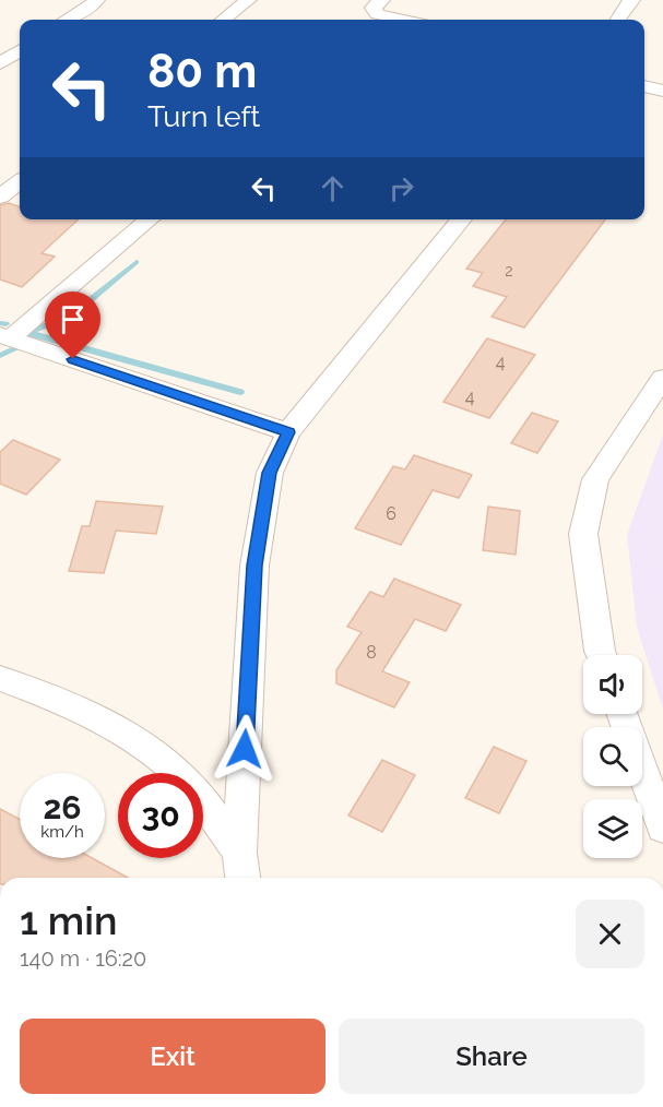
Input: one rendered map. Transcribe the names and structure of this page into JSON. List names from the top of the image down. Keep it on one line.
{"house_numbers":["2","4","4","6","8"],"page":{"turn":["80 m","Turn left"],"speed":"26 km/h","limit":"30","heading":["1 min","140 m · 16:20"],"buttons":["Exit","Share"]}}
